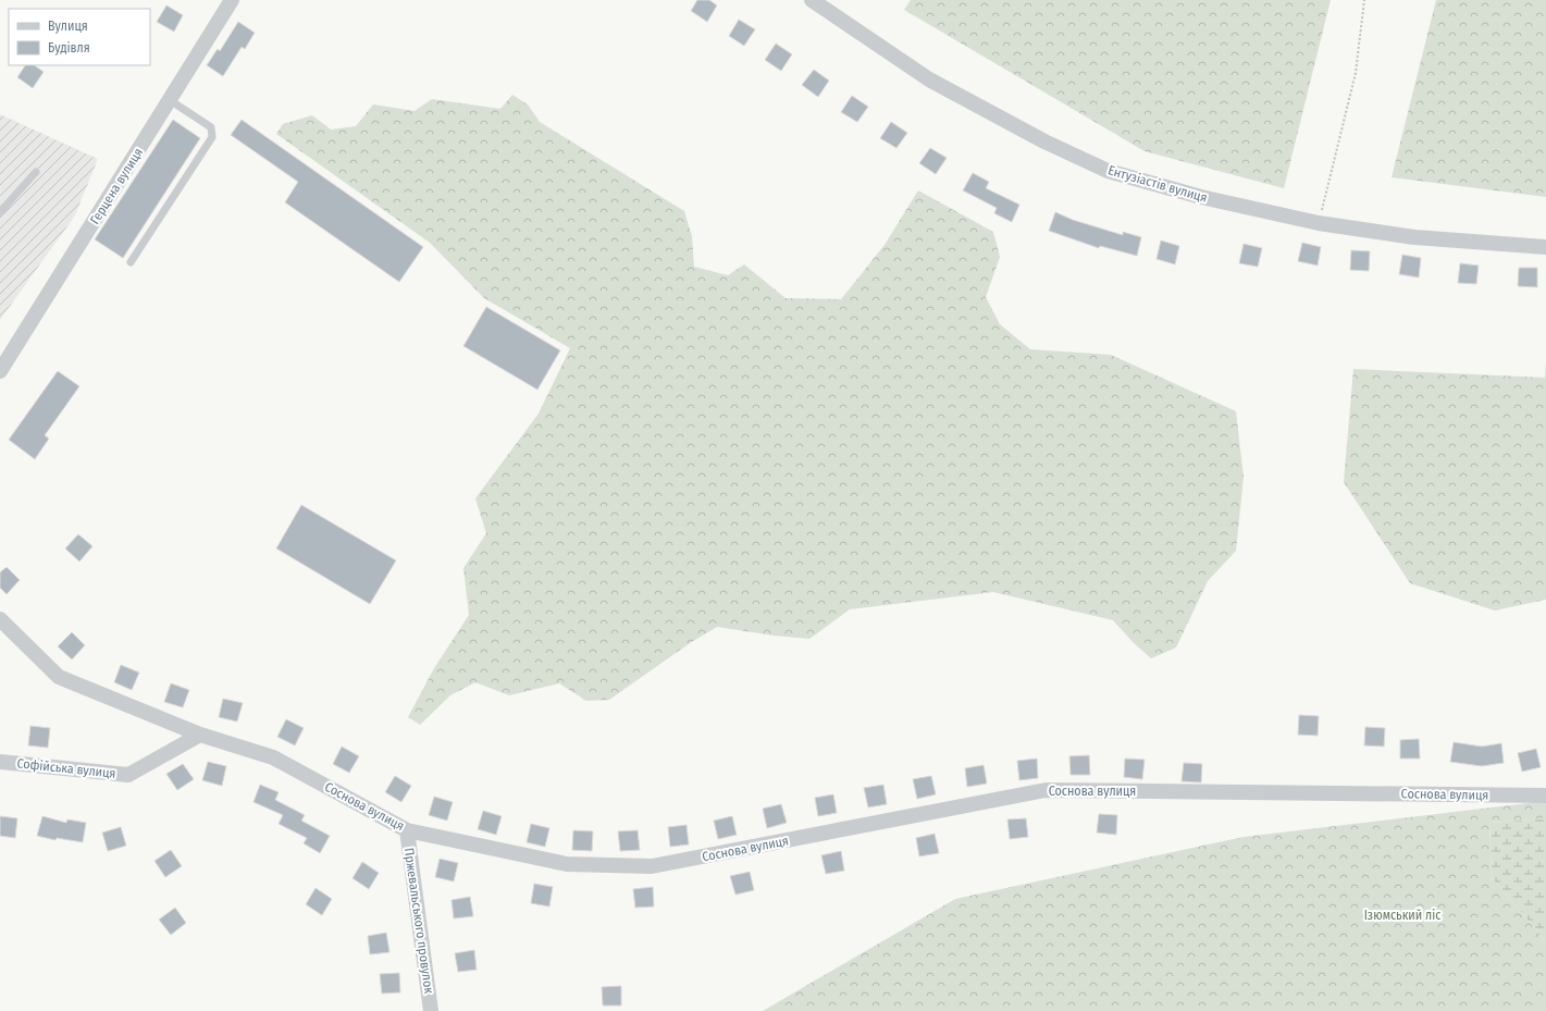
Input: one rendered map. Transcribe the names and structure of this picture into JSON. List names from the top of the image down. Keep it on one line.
{"streets":{"street":["Ентузіастів вулиця","Герцена вулиця","Софійська вулиця","Соснова вулиця","Пржевальського провулок"]},"crossings":[["Софійська вулиця","Соснова вулиця"],["Соснова вулиця","Пржевальського провулок"]],"parks":["Ізюмський ліс"],"legend":["Вулиця","Будівля"]}
